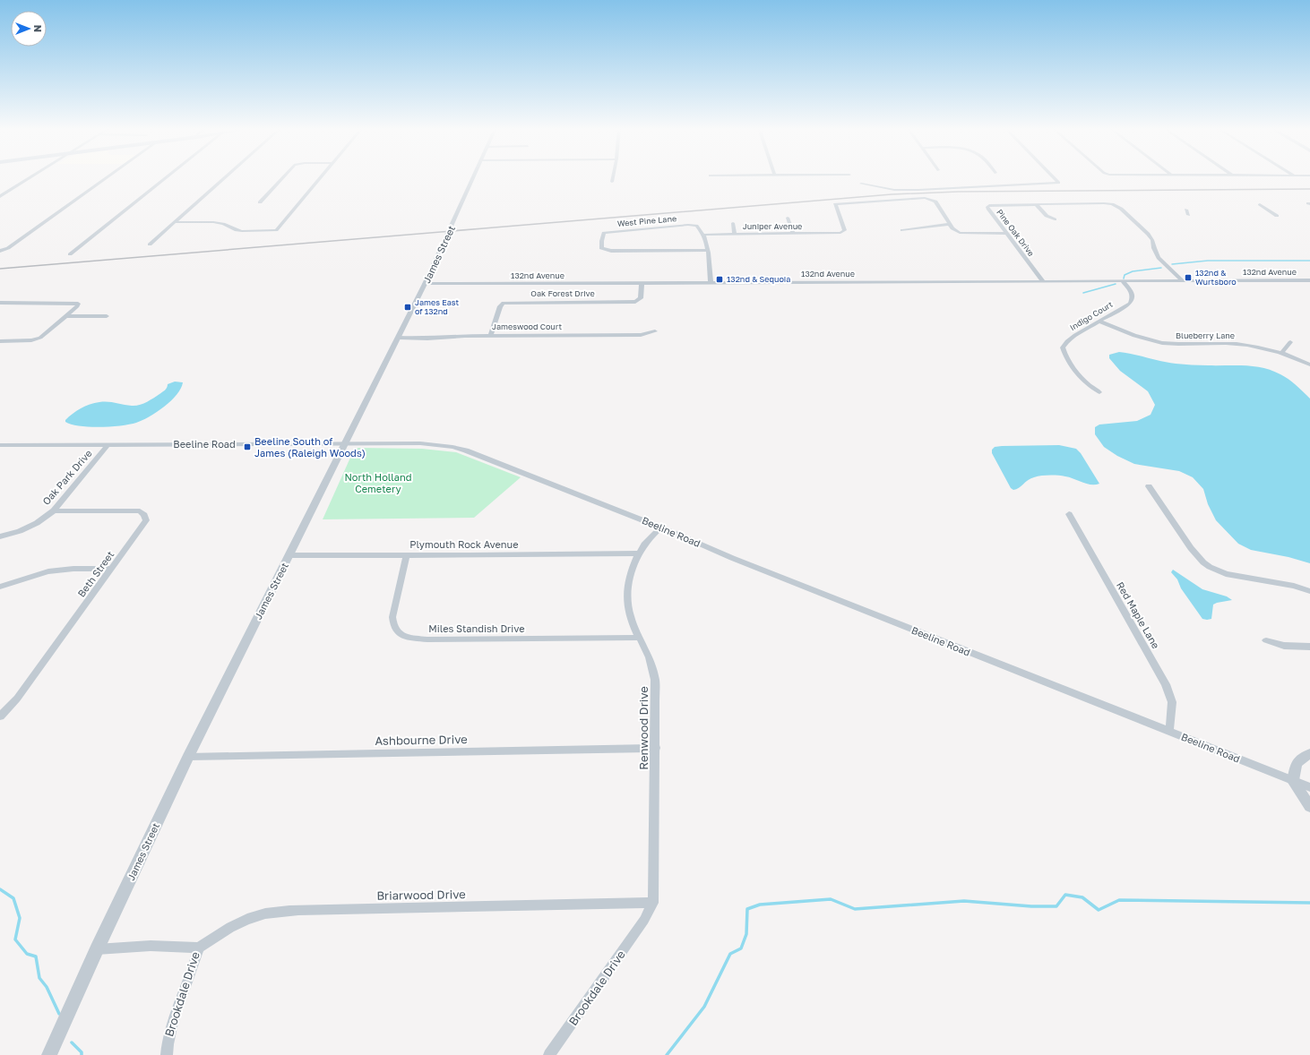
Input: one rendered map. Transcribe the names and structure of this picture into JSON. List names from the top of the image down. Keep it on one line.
{"streets":{"street":["West Pine Lane","Juniper Avenue","Pine Oak Drive","James Street","132nd Avenue","Oak Forest Drive","Indigo Court","Jameswood Court","Blueberry Lane","Beeline Road","Oak Park Drive","Plymouth Rock Avenue","Beth Street","Red Maple Lane","Miles Standish Drive","Renwood Drive","Ashbourne Drive","Briarwood Drive","Brookdale Drive"]},"crossings":[["West Pine Lane","Juniper Avenue"],["Pine Oak Drive","132nd Avenue"],["James Street","132nd Avenue"],["James Street","Jameswood Court"],["James Street","Beeline Road"],["James Street","Plymouth Rock Avenue"],["James Street","Ashbourne Drive"],["James Street","Brookdale Drive"],["132nd Avenue","Oak Forest Drive"],["132nd Avenue","Indigo Court"],["Oak Forest Drive","Jameswood Court"],["Indigo Court","Blueberry Lane"],["Beeline Road","Oak Park Drive"],["Beeline Road","Red Maple Lane"],["Beeline Road","Renwood Drive"],["Oak Park Drive","Beth Street"],["Plymouth Rock Avenue","Miles Standish Drive"],["Plymouth Rock Avenue","Renwood Drive"],["Miles Standish Drive","Renwood Drive"],["Renwood Drive","Ashbourne Drive"],["Renwood Drive","Briarwood Drive"],["Renwood Drive","Brookdale Drive"],["Briarwood Drive","Brookdale Drive"]],"parks":["North Holland Cemetery"],"places":{"transit":["132nd & Wurtsboro","132nd & Sequoia","James East of 132nd","Beeline South of James (Raleigh Woods)"]},"north":"right"}
